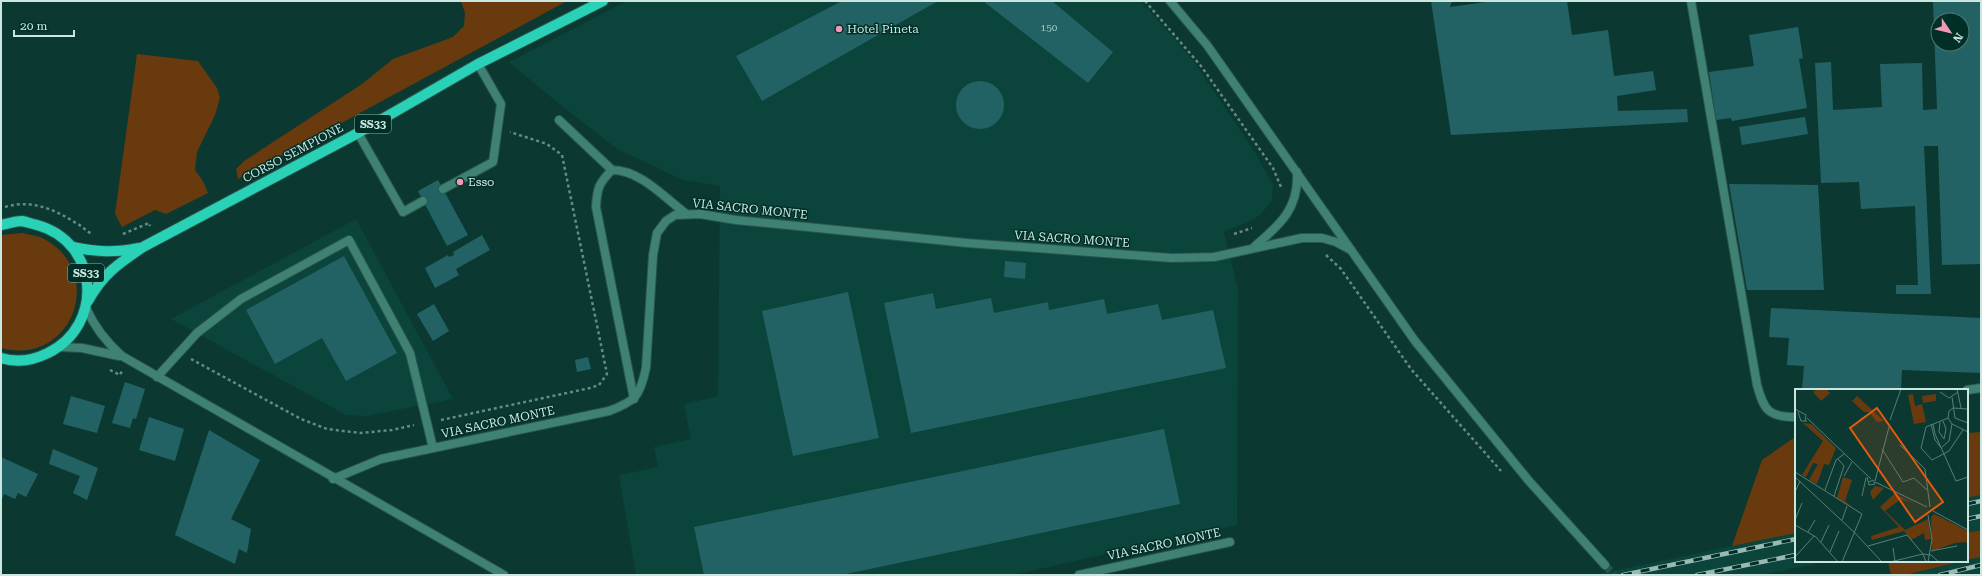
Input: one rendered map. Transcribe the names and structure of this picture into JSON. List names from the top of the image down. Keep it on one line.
{"streets":{"main road":["SS33","CORSO SEMPIONE"],"street":["VIA SACRO MONTE"]},"crossings":[["SS33","CORSO SEMPIONE"]],"places":["Hotel Pineta","Esso"],"house_numbers":["150"],"scale_bar":"20 m","north":"bottom right"}
